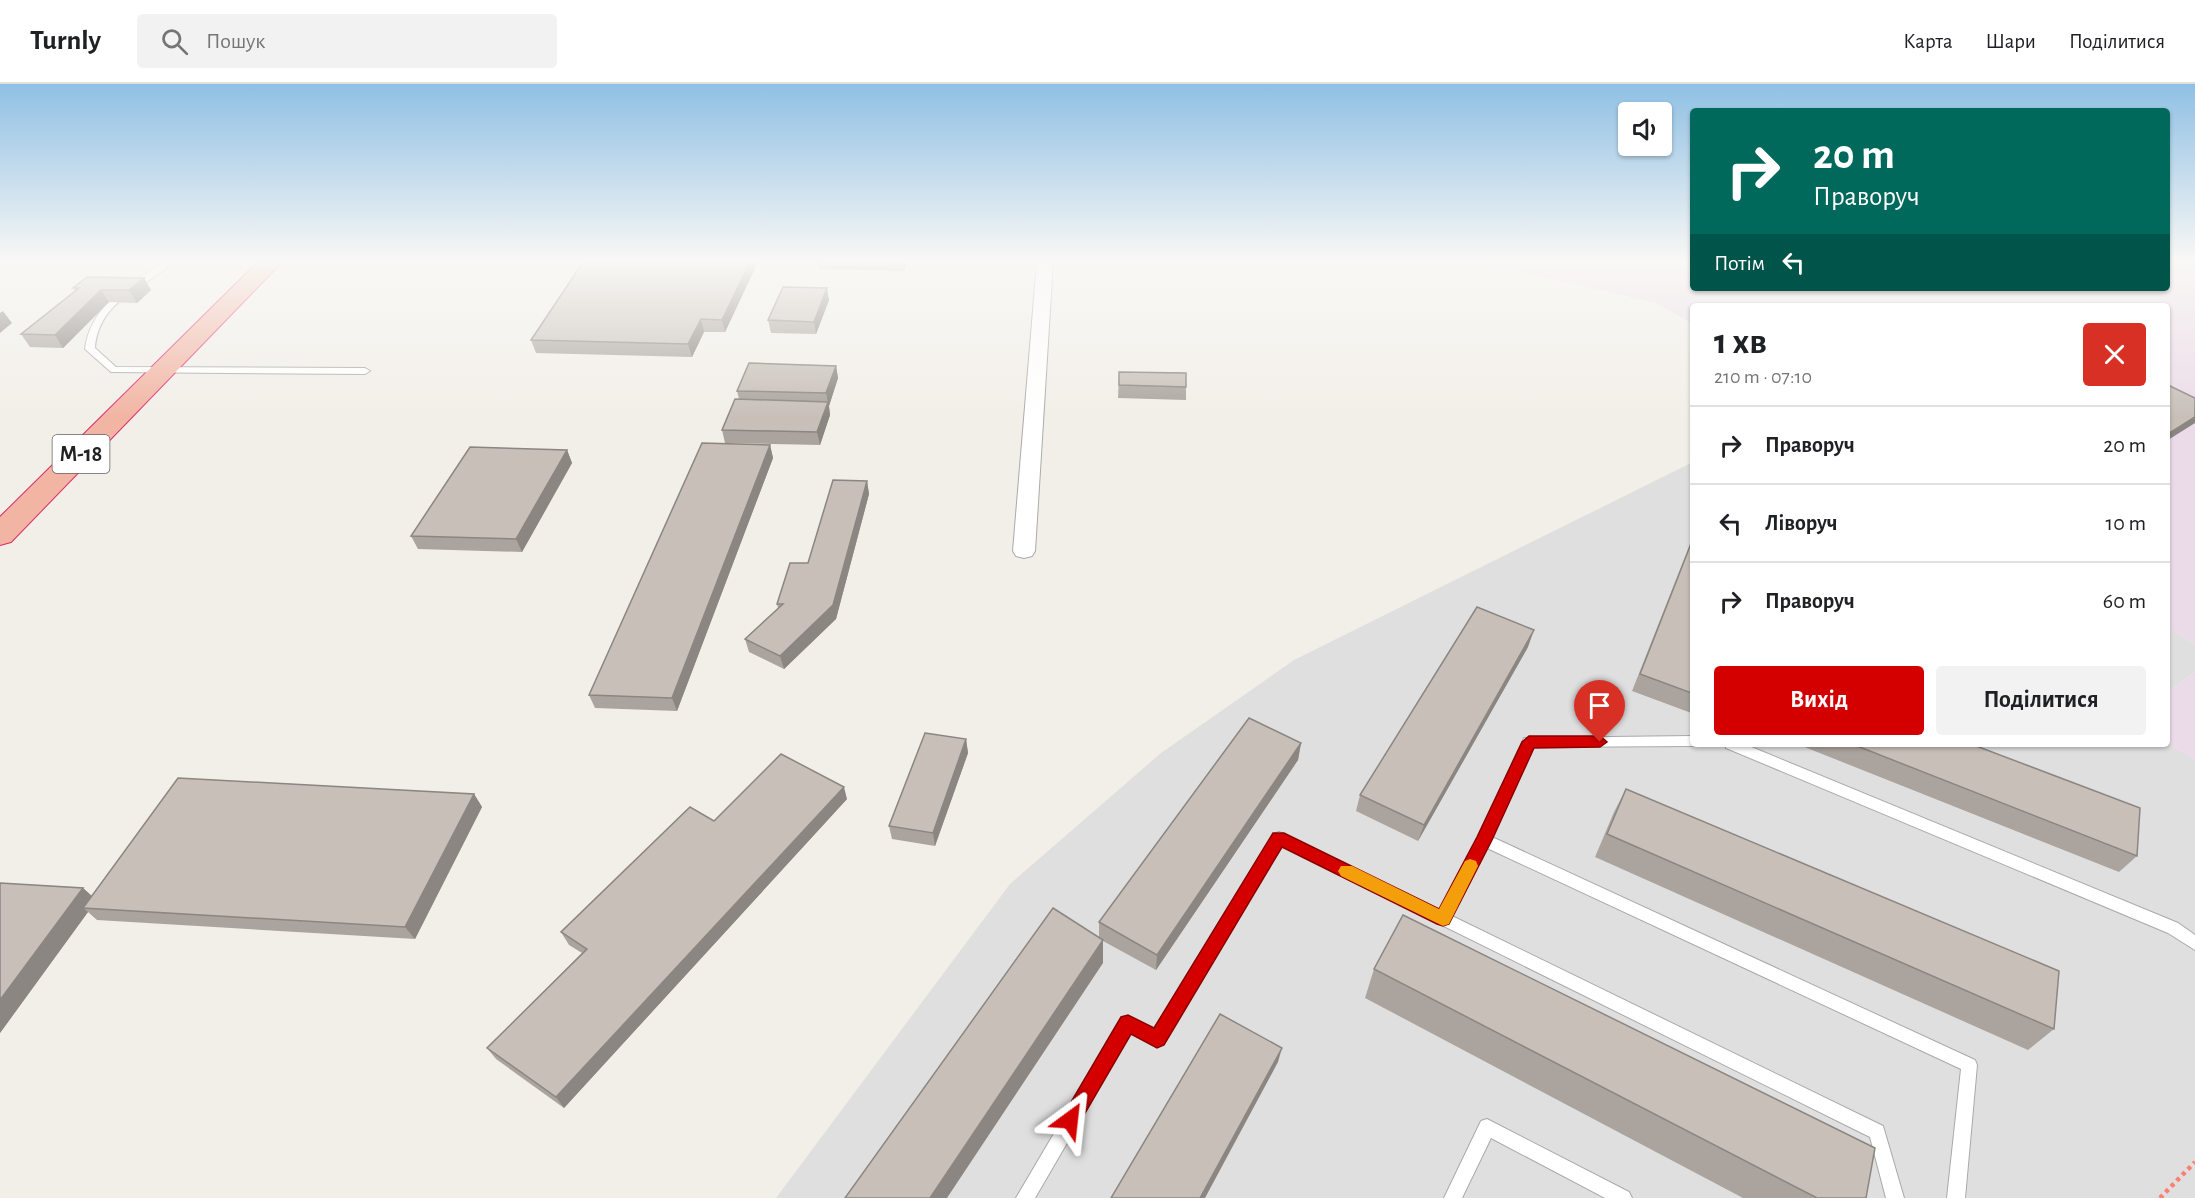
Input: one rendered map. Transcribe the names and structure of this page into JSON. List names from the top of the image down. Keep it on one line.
{"streets":{"highway":["М-18"]},"page":{"header":"Turnly","search":"Пошук","nav":["Карта","Шари","Поділитися"],"turn":["20 m","Праворуч"],"then":"Потім","heading":["1 хв","210 m · 07:10"],"list":[{"name":"Праворуч","value":"20 m"},{"name":"Ліворуч","value":"10 m"},{"name":"Праворуч","value":"60 m"}],"buttons":["Вихід","Поділитися"]}}
